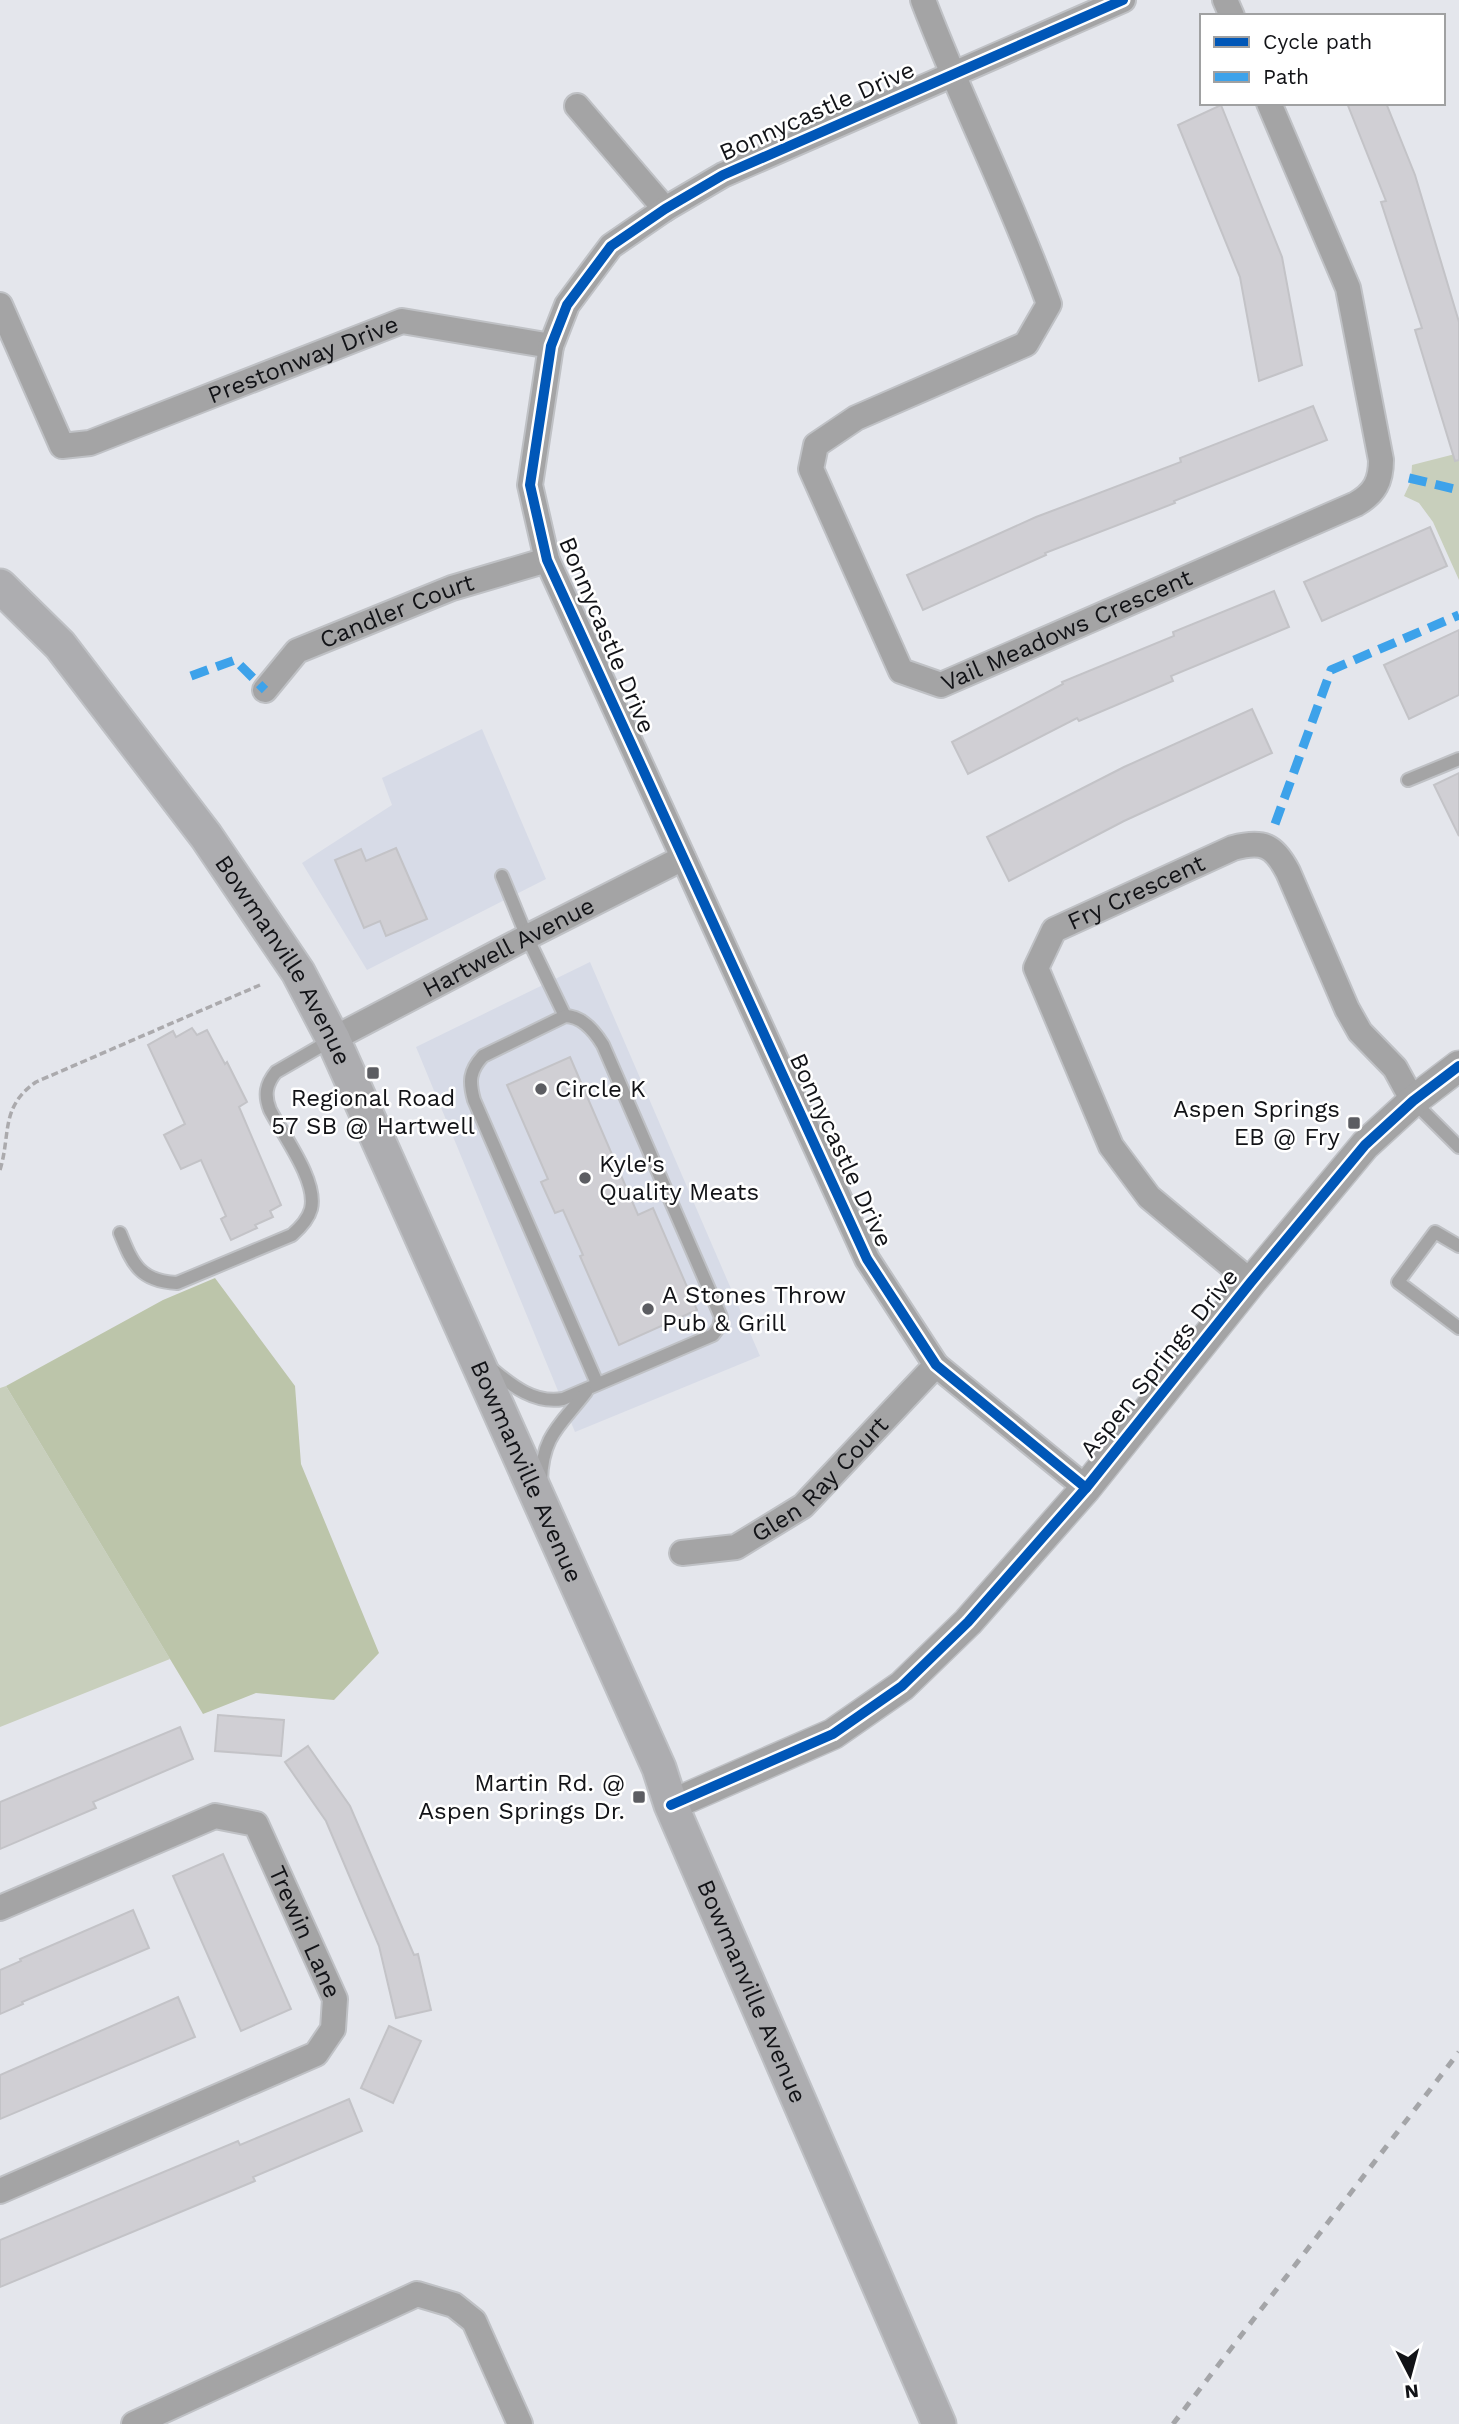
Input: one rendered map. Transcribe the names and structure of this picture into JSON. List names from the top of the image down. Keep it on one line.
{"streets":{"main road":["Bowmanville Avenue"],"street":["Bonnycastle Drive","Prestonway Drive","Candler Court","Vail Meadows Crescent","Fry Crescent","Hartwell Avenue","Aspen Springs Drive","Glen Ray Court","Trewin Lane"]},"crossings":[["Bonnycastle Drive","Prestonway Drive"],["Bonnycastle Drive","Candler Court"],["Bonnycastle Drive","Vail Meadows Crescent"],["Bonnycastle Drive","Hartwell Avenue"],["Bonnycastle Drive","Aspen Springs Drive"],["Bonnycastle Drive","Glen Ray Court"],["Fry Crescent","Aspen Springs Drive"],["Hartwell Avenue","Bowmanville Avenue"],["Bowmanville Avenue","Aspen Springs Drive"]],"places":{"transit":["Regional Road 57 SB @ Hartwell","Aspen Springs EB @ Fry","Martin Rd. @ Aspen Springs Dr."],"other":["Circle K","Kyle's Quality Meats","A Stones Throw Pub & Grill"]},"legend":["Cycle path","Path"],"north":"bottom"}
